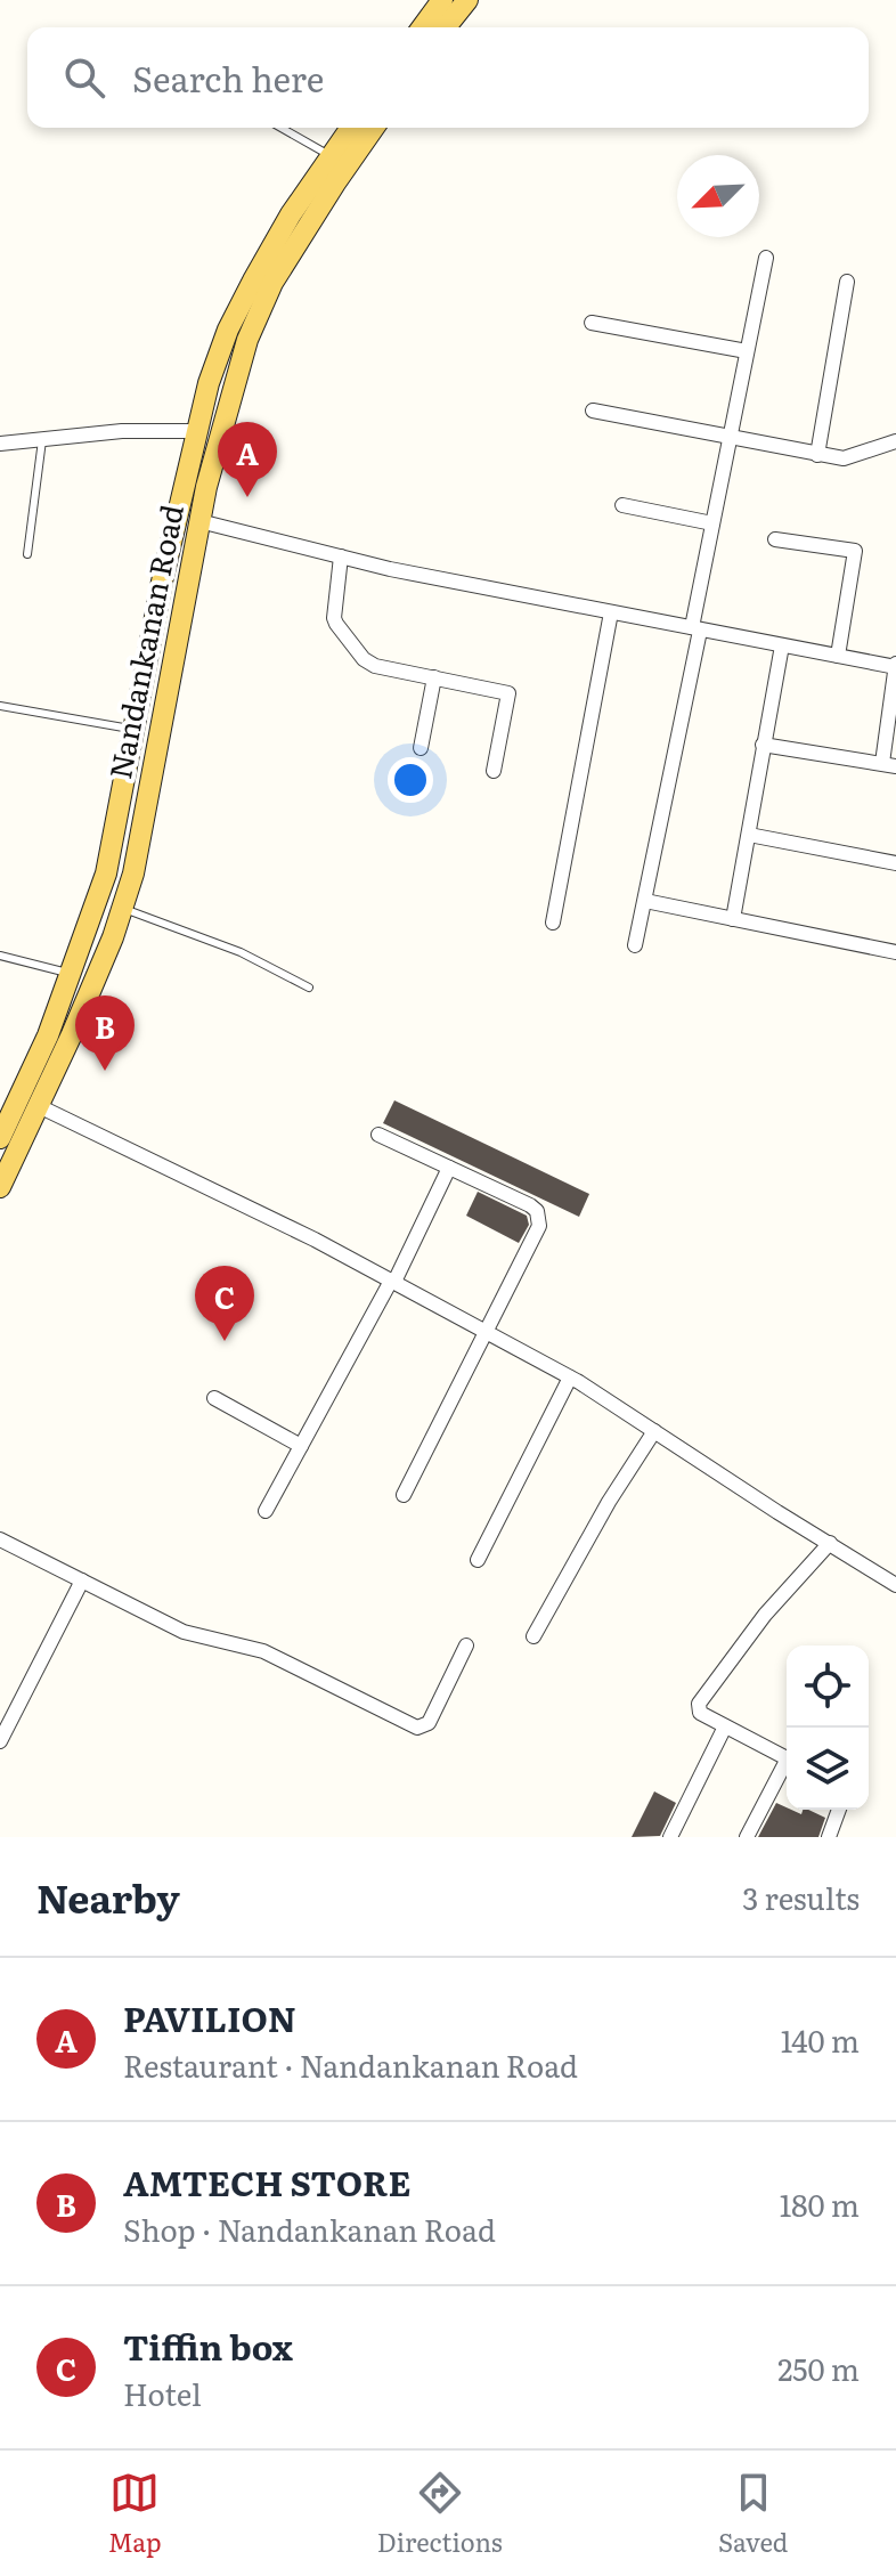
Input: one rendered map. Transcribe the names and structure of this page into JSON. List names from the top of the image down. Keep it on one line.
{"streets":{"main road":["Nandankanan Road"]},"north":"bottom left","page":{"search":"Search here","pins":["A","B","C"],"heading":["Nearby","3 results"],"list":[{"mark":"A","name":"PAVILION","note":"Restaurant · Nandankanan Road","value":"140 m"},{"mark":"B","name":"AMTECH STORE","note":"Shop · Nandankanan Road","value":"180 m"},{"mark":"C","name":"Tiffin box","note":"Hotel","value":"250 m"}],"nav":["Map","Directions","Saved"]}}
